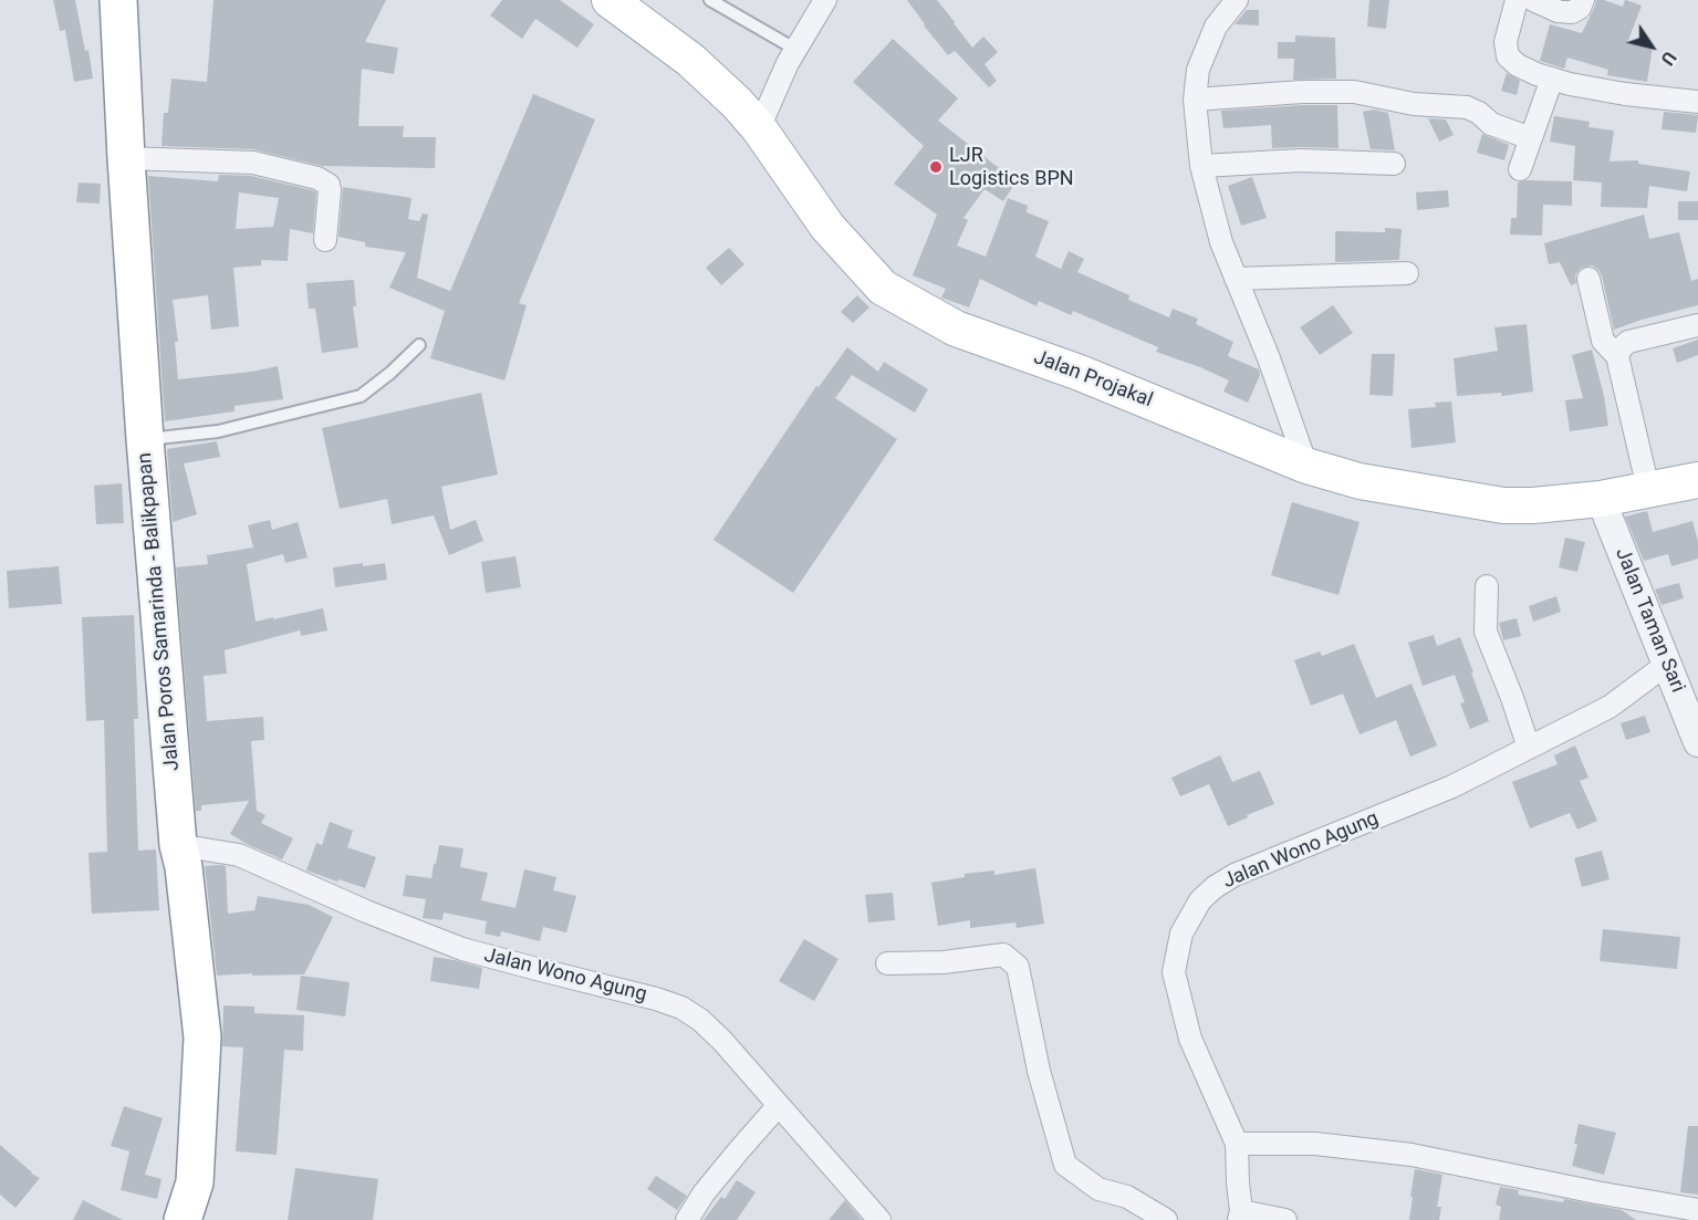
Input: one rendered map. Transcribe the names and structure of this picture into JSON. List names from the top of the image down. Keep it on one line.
{"streets":{"highway":["Jalan Poros Samarinda - Balikpapan"],"main road":["Jalan Projakal"],"street":["Jalan Taman Sari","Jalan Wono Agung"]},"crossings":[["Jalan Projakal","Jalan Taman Sari"],["Jalan Poros Samarinda - Balikpapan","Jalan Wono Agung"],["Jalan Taman Sari","Jalan Wono Agung"]],"places":["LJR Logistics BPN"],"north":"bottom right"}
